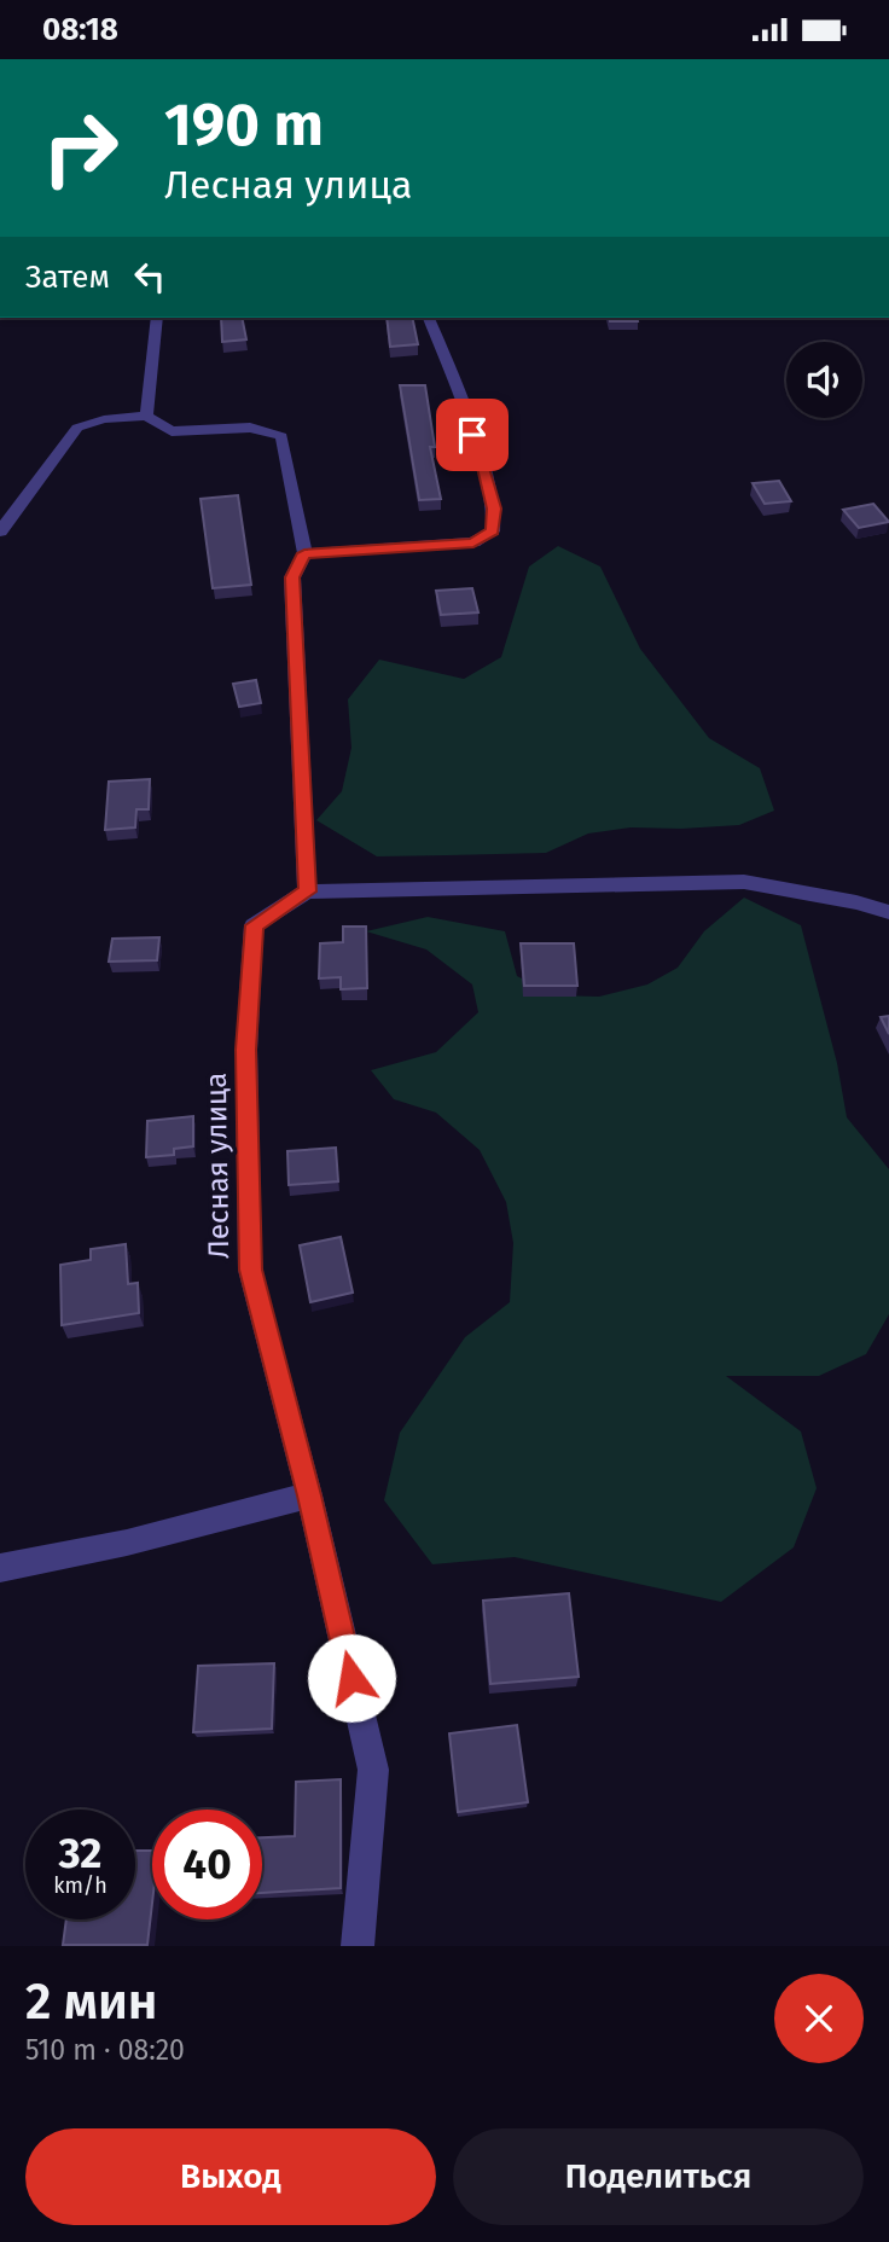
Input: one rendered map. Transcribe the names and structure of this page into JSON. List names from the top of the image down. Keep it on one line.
{"streets":{"street":["Лесная улица"]},"page":{"status":"08:18","turn":["190 m","Лесная улица"],"then":"Затем","speed":"32 km/h","limit":"40","heading":["2 мин","510 m · 08:20"],"buttons":["Выход","Поделиться"]}}
